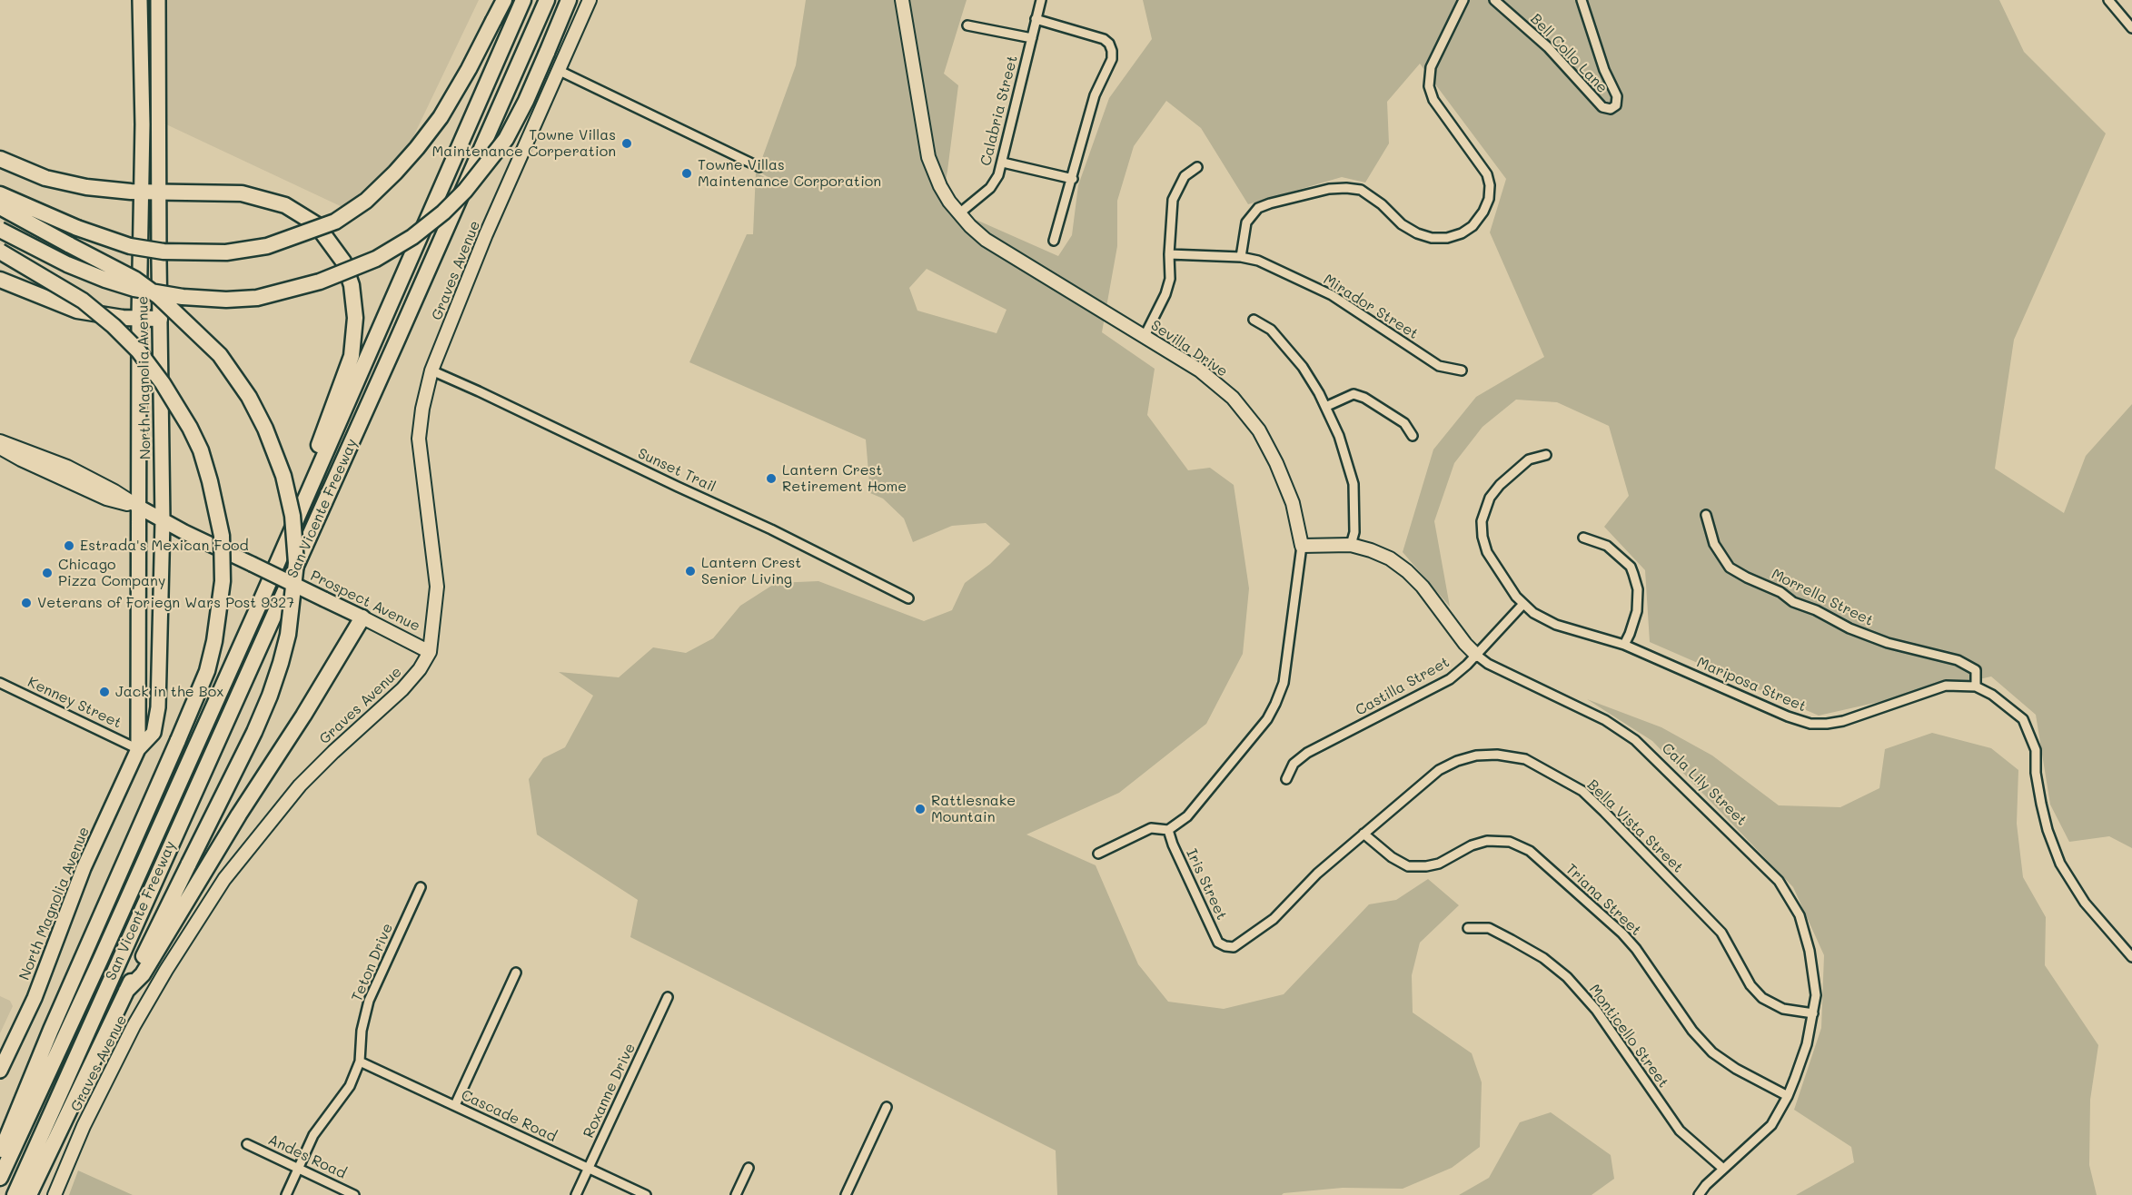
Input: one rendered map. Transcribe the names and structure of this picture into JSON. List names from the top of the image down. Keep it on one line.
{"streets":{"highway":["San Vicente Freeway"],"main road":["North Magnolia Avenue","Prospect Avenue"],"street":["Bell Collo Lane","Calabria Street","Graves Avenue","Mirador Street","Sevilla Drive","Sunset Trail","Morrella Street","Mariposa Street","Castilla Street","Kenney Street","Cala Lily Street","Bella Vista Street","Iris Street","Triana Street","Teton Drive","Monticello Street","Roxanne Drive","Cascade Road","Andes Road"]},"crossings":[["Calabria Street","Sevilla Drive"],["Graves Avenue","Sunset Trail"],["Graves Avenue","Prospect Avenue"],["Sevilla Drive","Cala Lily Street"],["Sevilla Drive","Iris Street"],["North Magnolia Avenue","Prospect Avenue"],["North Magnolia Avenue","Kenney Street"],["Morrella Street","Mariposa Street"],["Mariposa Street","Castilla Street"],["Castilla Street","Cala Lily Street"],["Cala Lily Street","Bella Vista Street"],["Cala Lily Street","Triana Street"],["Cala Lily Street","Monticello Street"],["Bella Vista Street","Iris Street"],["Bella Vista Street","Triana Street"],["Teton Drive","Cascade Road"],["Teton Drive","Andes Road"],["Roxanne Drive","Cascade Road"]],"places":["Towne Villas Maintenance Corperation","Towne Villas Maintenance Corporation","Lantern Crest Retirement Home","Estrada's Mexican Food","Lantern Crest Senior Living","Chicago Pizza Company","Veterans of Foriegn Wars Post 9327","Jack in the Box","Rattlesnake Mountain"]}
